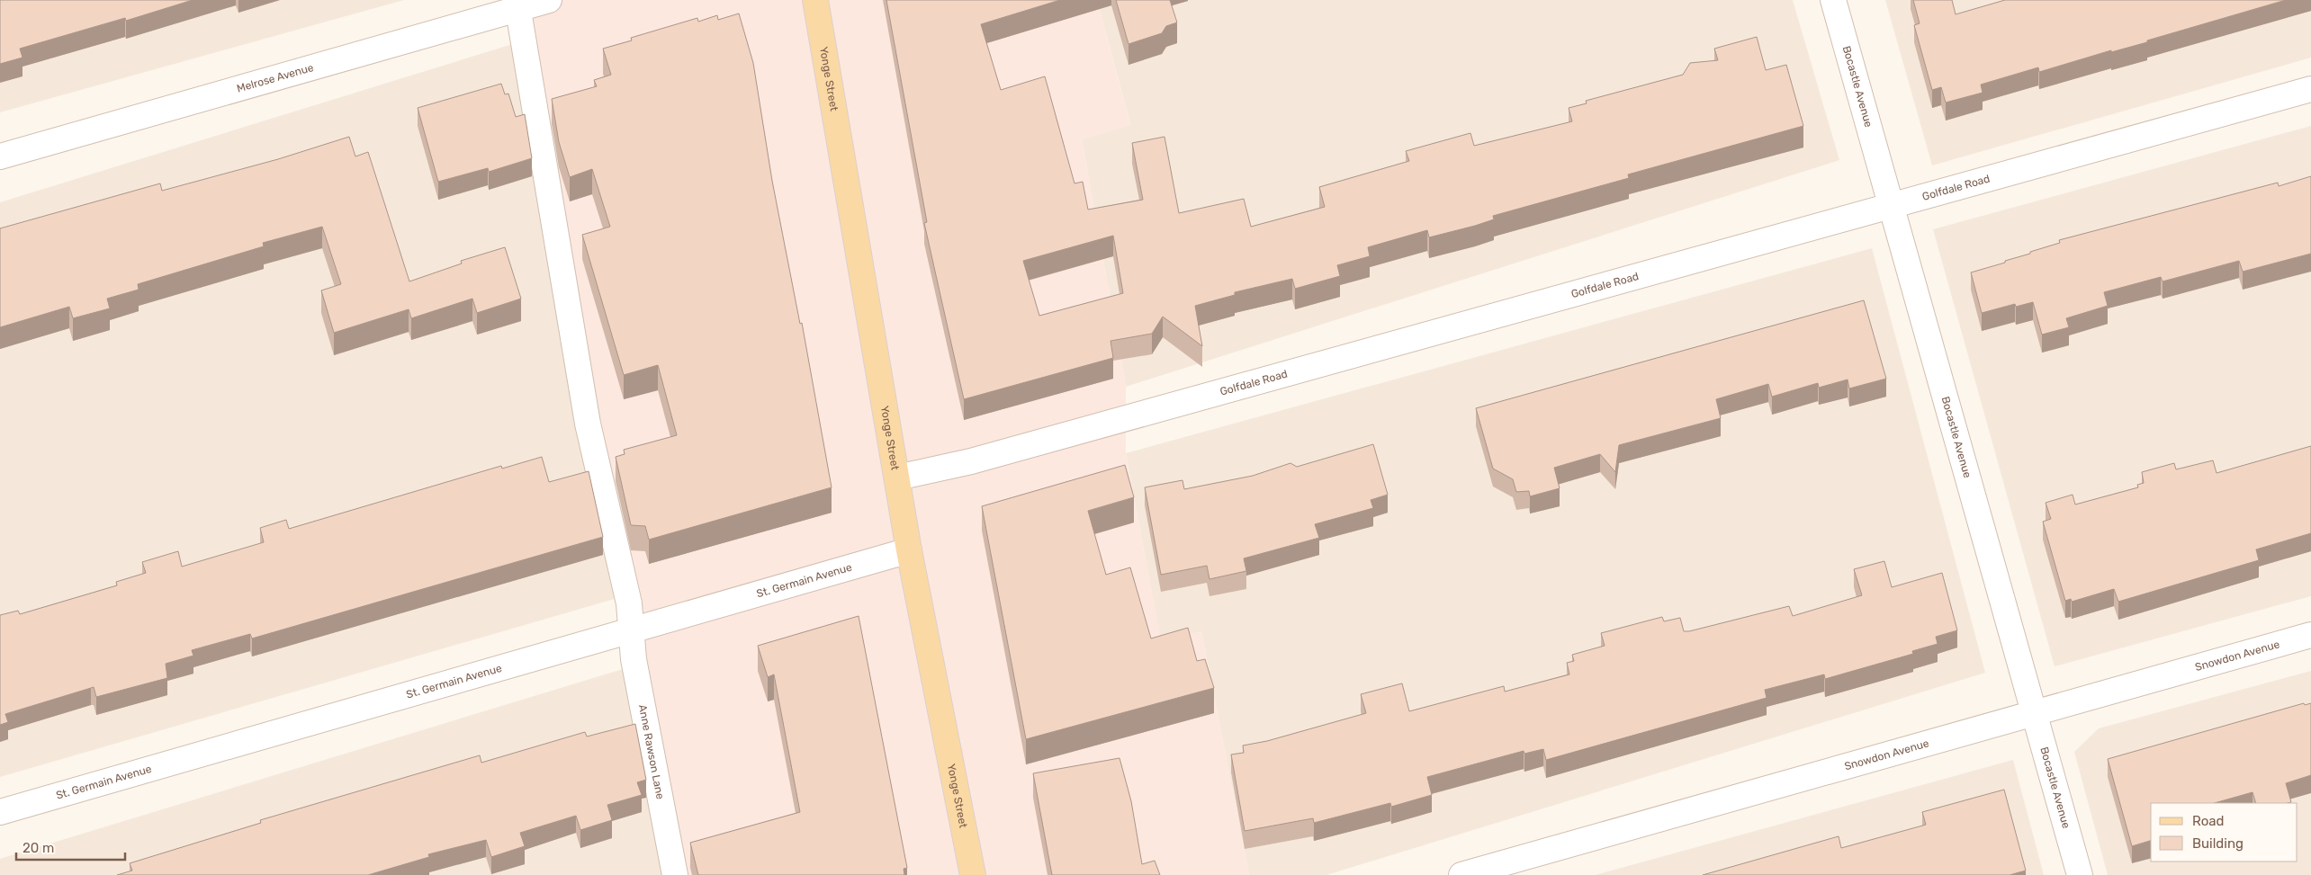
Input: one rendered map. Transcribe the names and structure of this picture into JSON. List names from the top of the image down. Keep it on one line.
{"streets":{"main road":["Yonge Street"],"street":["Melrose Avenue","Bocastle Avenue","Golfdale Road","St. Germain Avenue","Snowdon Avenue","Anne Rawson Lane"]},"crossings":[["Melrose Avenue","Anne Rawson Lane"],["Yonge Street","Golfdale Road"],["Yonge Street","St. Germain Avenue"],["Bocastle Avenue","Golfdale Road"],["Bocastle Avenue","Snowdon Avenue"],["St. Germain Avenue","Anne Rawson Lane"]],"legend":["Road","Building"],"scale_bar":"20 m"}
